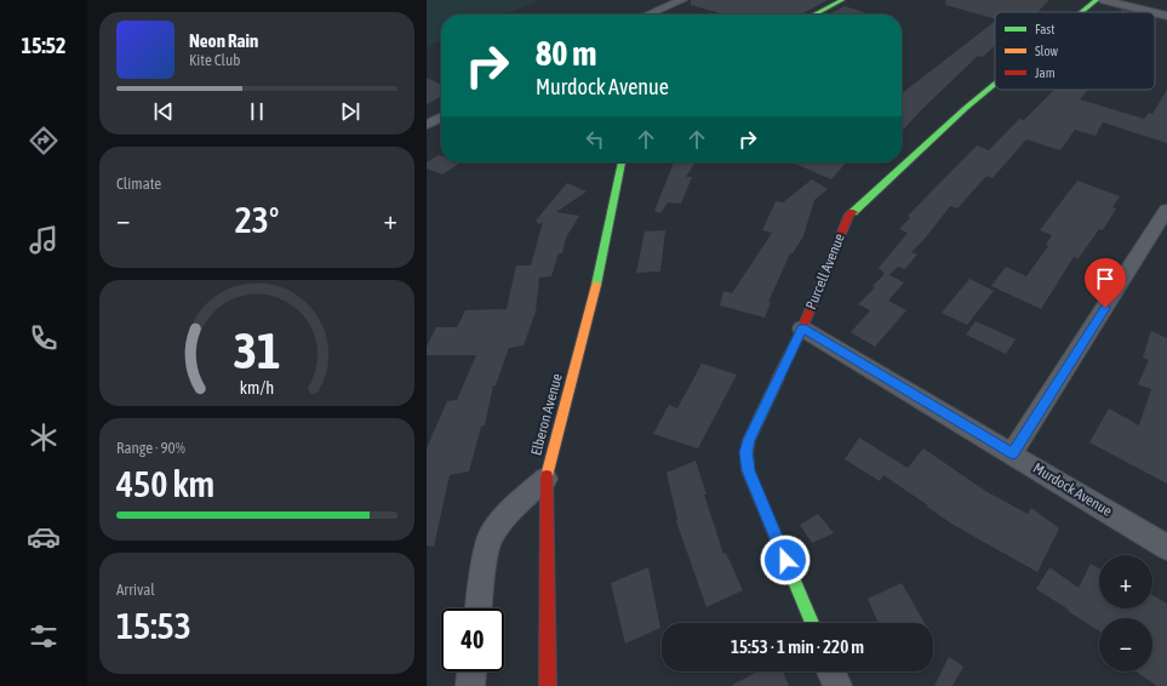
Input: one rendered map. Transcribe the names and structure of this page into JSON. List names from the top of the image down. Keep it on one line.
{"streets":{"street":["Purcell Avenue","Elberon Avenue","Murdock Avenue"]},"crossings":[["Purcell Avenue","Murdock Avenue"]],"legend":["Fast","Slow","Jam"],"page":{"tabs":"15:52","turn":["80 m","Murdock Avenue"],"song":["Neon Rain","Kite Club"],"tile":["Climate",["Range · 90%","450 km"],["Arrival","15:53"]],"heat":["−","23°","+"],"map_buttons":["+","−"],"limit":"40","trip":"15:53 · 1 min · 220 m","gauge":["31","km/h"]}}
